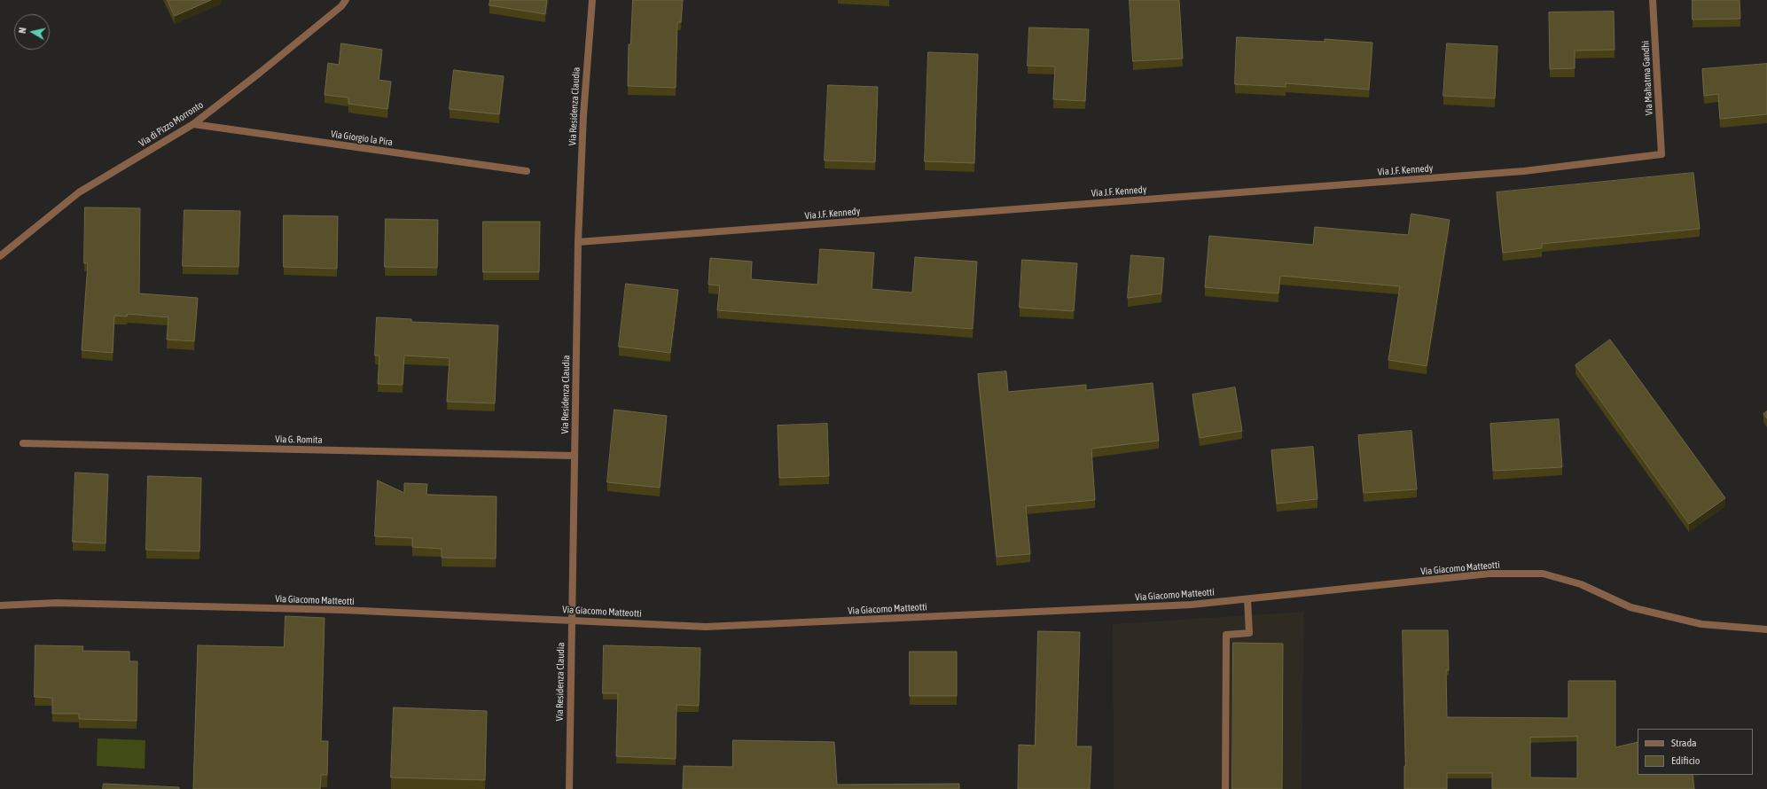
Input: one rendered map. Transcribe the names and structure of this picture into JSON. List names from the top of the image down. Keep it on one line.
{"streets":{"street":["Via Mahatma Gandhi","Via Residenza Claudia","Via di Pizzo Morronto","Via Giorgio la Pira","Via J.F. Kennedy","Via G. Romita","Via Giacomo Matteotti"]},"crossings":[["Via Mahatma Gandhi","Via J.F. Kennedy"],["Via Residenza Claudia","Via J.F. Kennedy"],["Via Residenza Claudia","Via G. Romita"],["Via Residenza Claudia","Via Giacomo Matteotti"],["Via di Pizzo Morronto","Via Giorgio la Pira"]],"legend":["Strada","Edificio"],"north":"left"}
